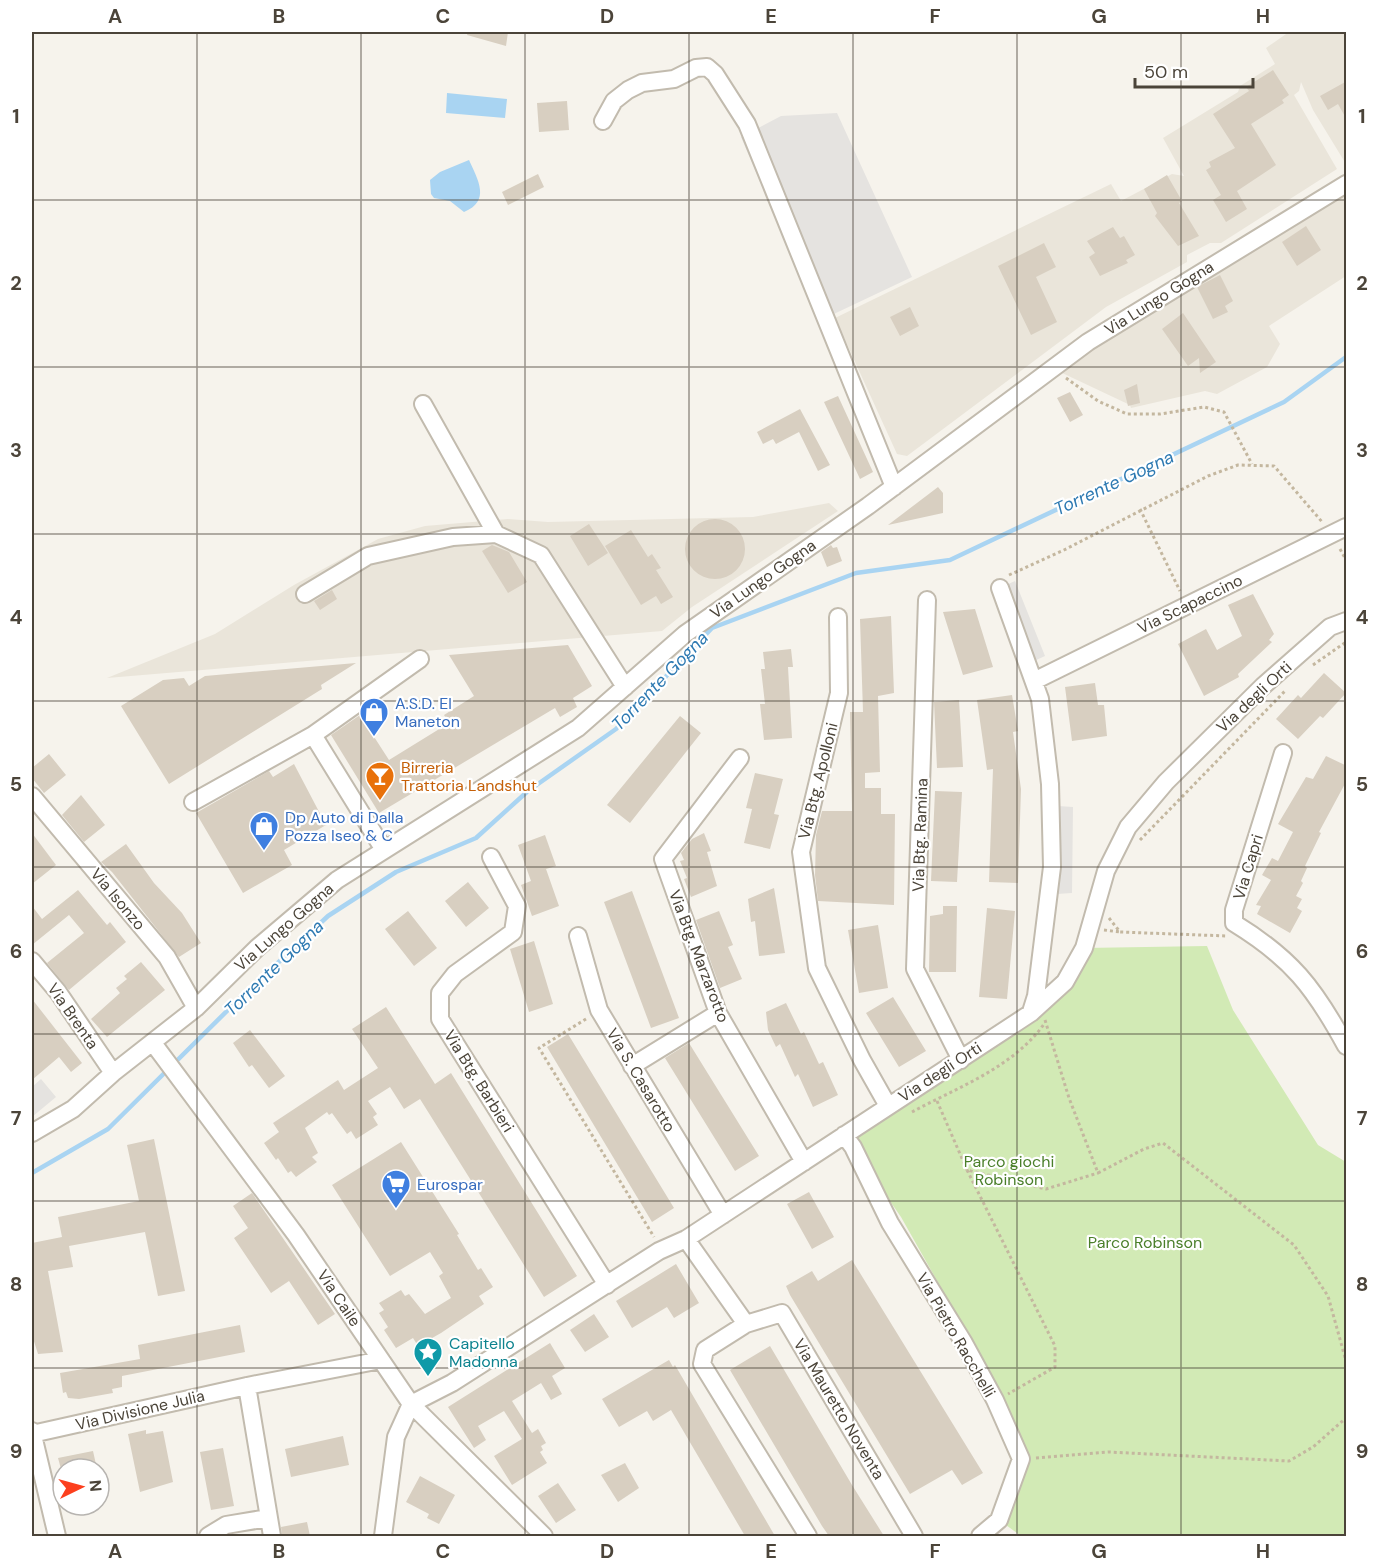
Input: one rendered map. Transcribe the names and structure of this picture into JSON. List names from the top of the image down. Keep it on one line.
{"streets":{"street":["Via Lungo Gogna","Via Scapaccino","Via degli Orti","Via Btg. Apolloni","Via Btg. Ramina","Via Capri","Via Isonzo","Via Btg. Marzarotto","Via Brenta","Via S. Casarotto","Via Btg. Barbieri","Via Caile","Via Pietro Racchelli","Via Mauretto Noventa","Via Divisione Julia"]},"crossings":[["Via Lungo Gogna","Via Isonzo"],["Via Lungo Gogna","Via Brenta"],["Via Lungo Gogna","Via Caile"],["Via degli Orti","Via Btg. Apolloni"],["Via degli Orti","Via Btg. Ramina"],["Via degli Orti","Via Btg. Marzarotto"],["Via degli Orti","Via S. Casarotto"],["Via degli Orti","Via Btg. Barbieri"],["Via degli Orti","Via Caile"],["Via degli Orti","Via Pietro Racchelli"],["Via Caile","Via Divisione Julia"]],"water":["Torrente Gogna"],"parks":["Parco giochi Robinson","Parco Robinson"],"places":{"shop":["A.S.D. El Maneton","Dp Auto di Dalla Pozza Iseo & C"],"bar":["Birreria Trattoria Landshut"],"supermarket":["Eurospar"],"place":["Capitello Madonna"]},"scale_bar":"50 m","north":"right","grid":{"columns":["A","B","C","D","E","F","G","H"],"rows":["1","2","3","4","5","6","7","8","9"]}}
